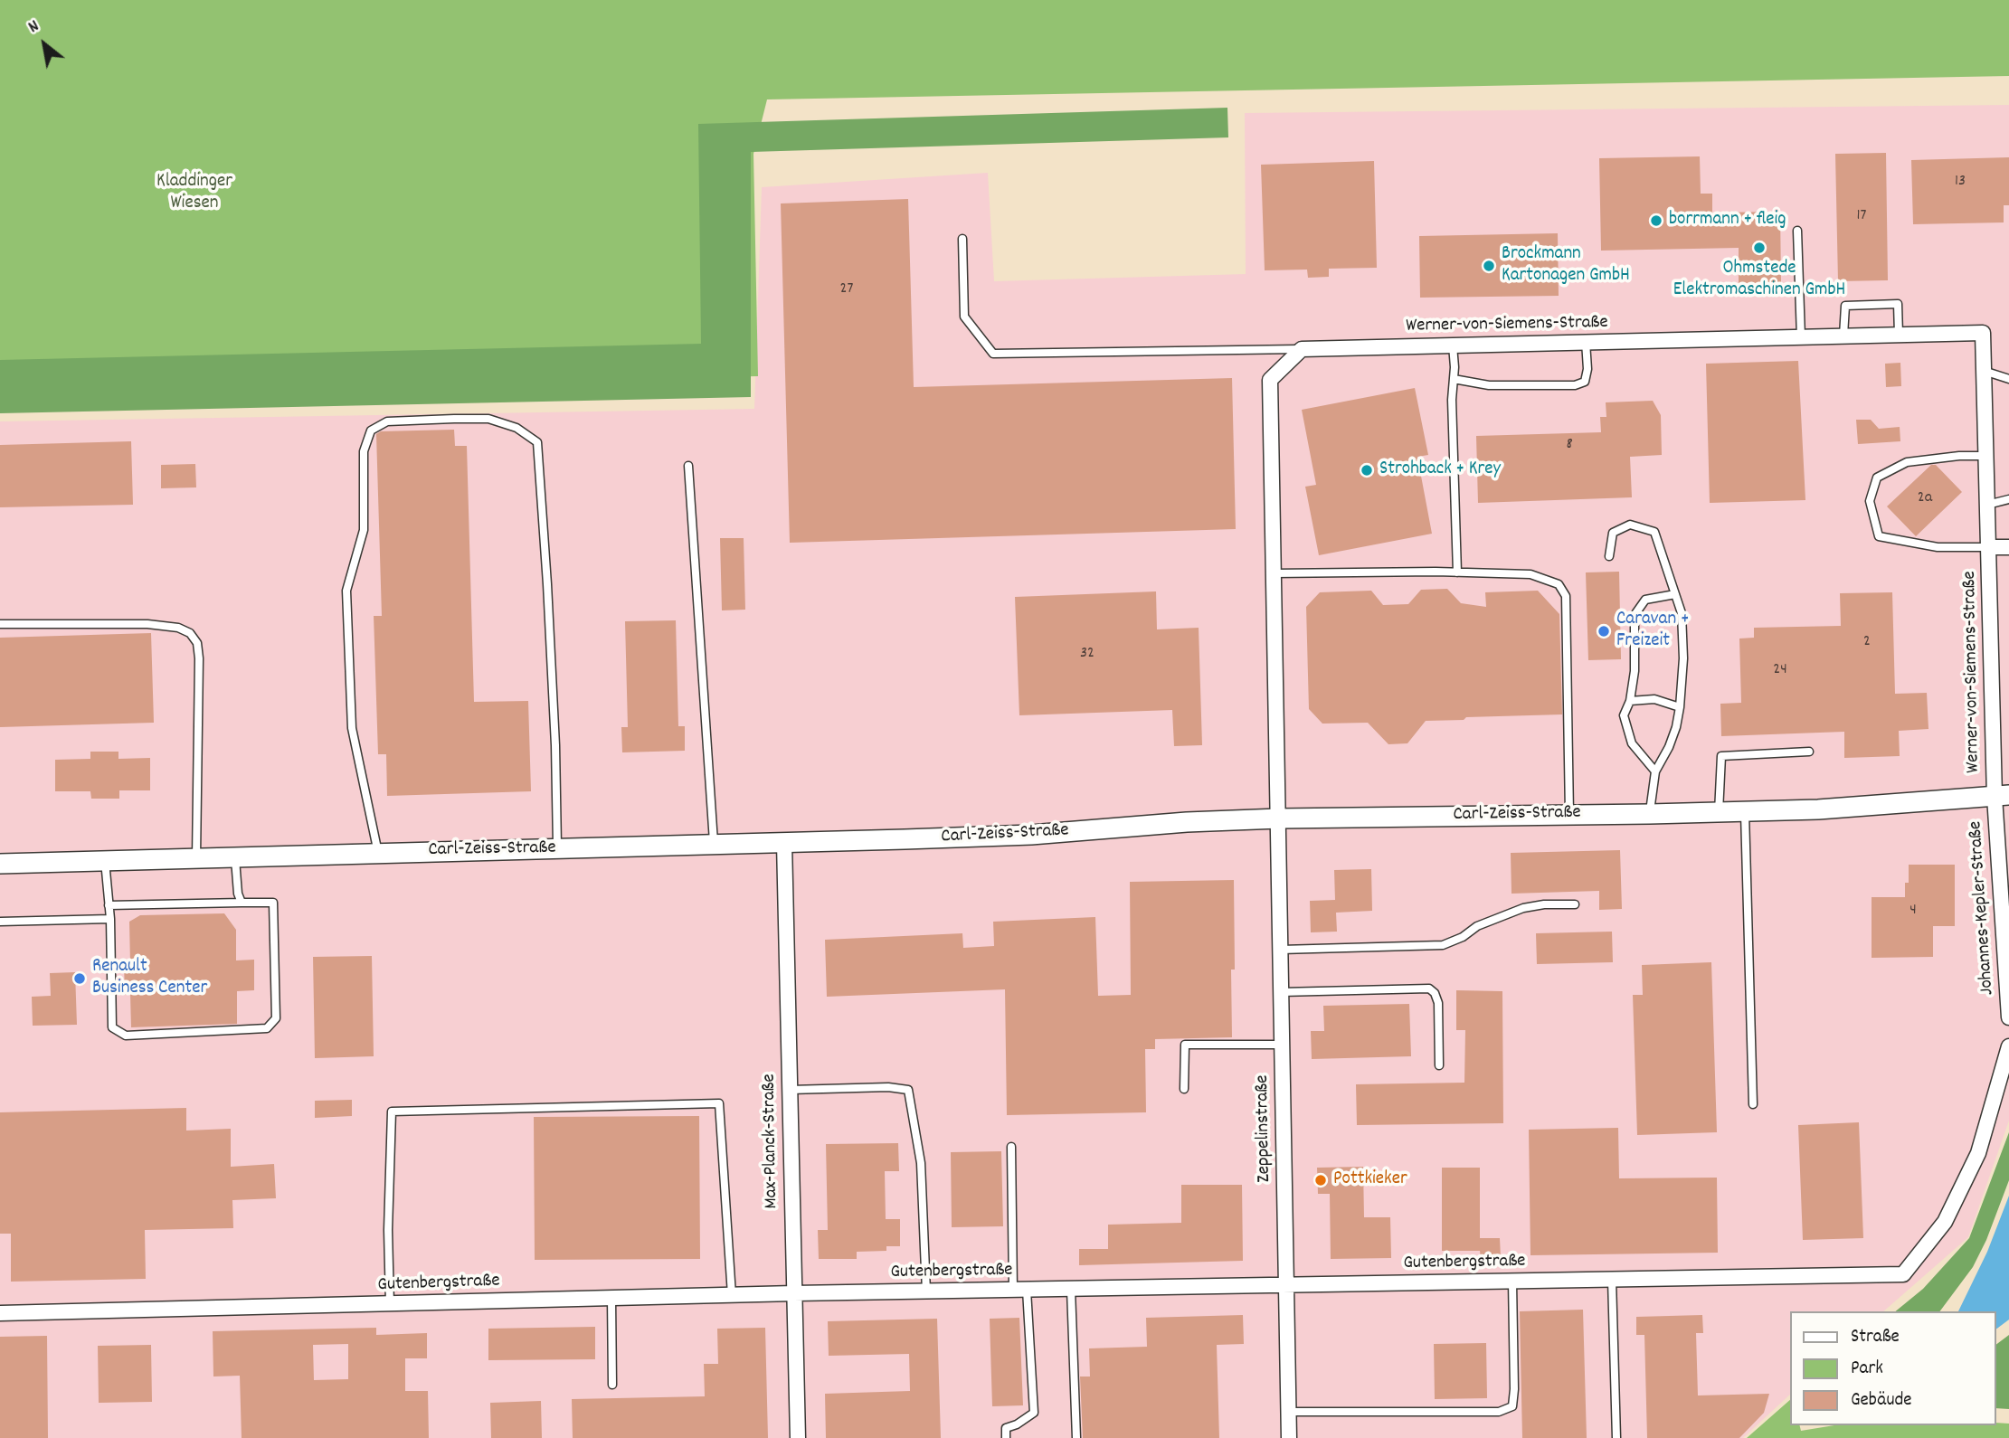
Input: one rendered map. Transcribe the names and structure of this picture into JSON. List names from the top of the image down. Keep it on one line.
{"streets":{"main road":["Carl-Zeiss-Straße"],"street":["Werner-von-Siemens-Straße","Johannes-Kepler-Straße","Zeppelinstraße","Max-Planck-Straße","Gutenbergstraße"]},"crossings":[["Werner-von-Siemens-Straße","Carl-Zeiss-Straße"],["Werner-von-Siemens-Straße","Johannes-Kepler-Straße"],["Carl-Zeiss-Straße","Johannes-Kepler-Straße"],["Carl-Zeiss-Straße","Zeppelinstraße"],["Carl-Zeiss-Straße","Max-Planck-Straße"],["Zeppelinstraße","Gutenbergstraße"],["Max-Planck-Straße","Gutenbergstraße"]],"parks":["Kladdinger Wiesen"],"places":["borrmann + fleig","Ohmstede Elektromaschinen GmbH","Brockmann Kartonagen GmbH","Strohback + Krey","Caravan + Freizeit","Renault Business Center","Pottkieker"],"house_numbers":["13","17","27","8","2a","2","32","24","4"],"legend":["Straße","Park","Gebäude"],"north":"top left"}
